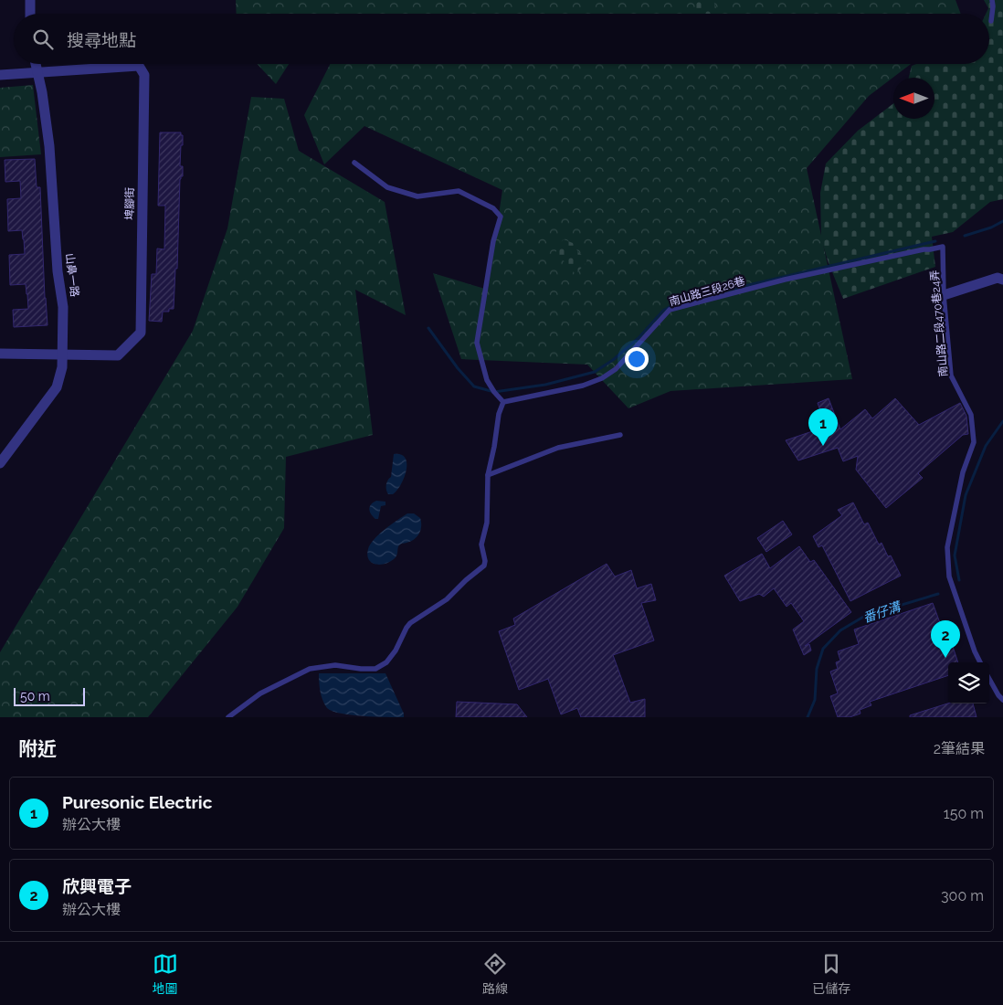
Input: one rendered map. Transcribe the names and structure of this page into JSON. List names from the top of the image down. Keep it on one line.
{"streets":{"street":["埤腳街","山鼻一路"],"lane":["南山路三段26巷","南山路二段470巷24弄"]},"crossings":[["埤腳街","山鼻一路"],["南山路三段26巷","南山路二段470巷24弄"]],"water":["番仔溝"],"scale_bar":"50 m","north":"left","page":{"search":"搜尋地點","pins":["1","2"],"scale":"50 m","heading":["附近","2筆結果"],"list":[{"mark":"1","name":"Puresonic Electric","note":"辦公大樓","value":"150 m"},{"mark":"2","name":"欣興電子","note":"辦公大樓","value":"300 m"}],"nav":["地圖","路線","已儲存"]}}
